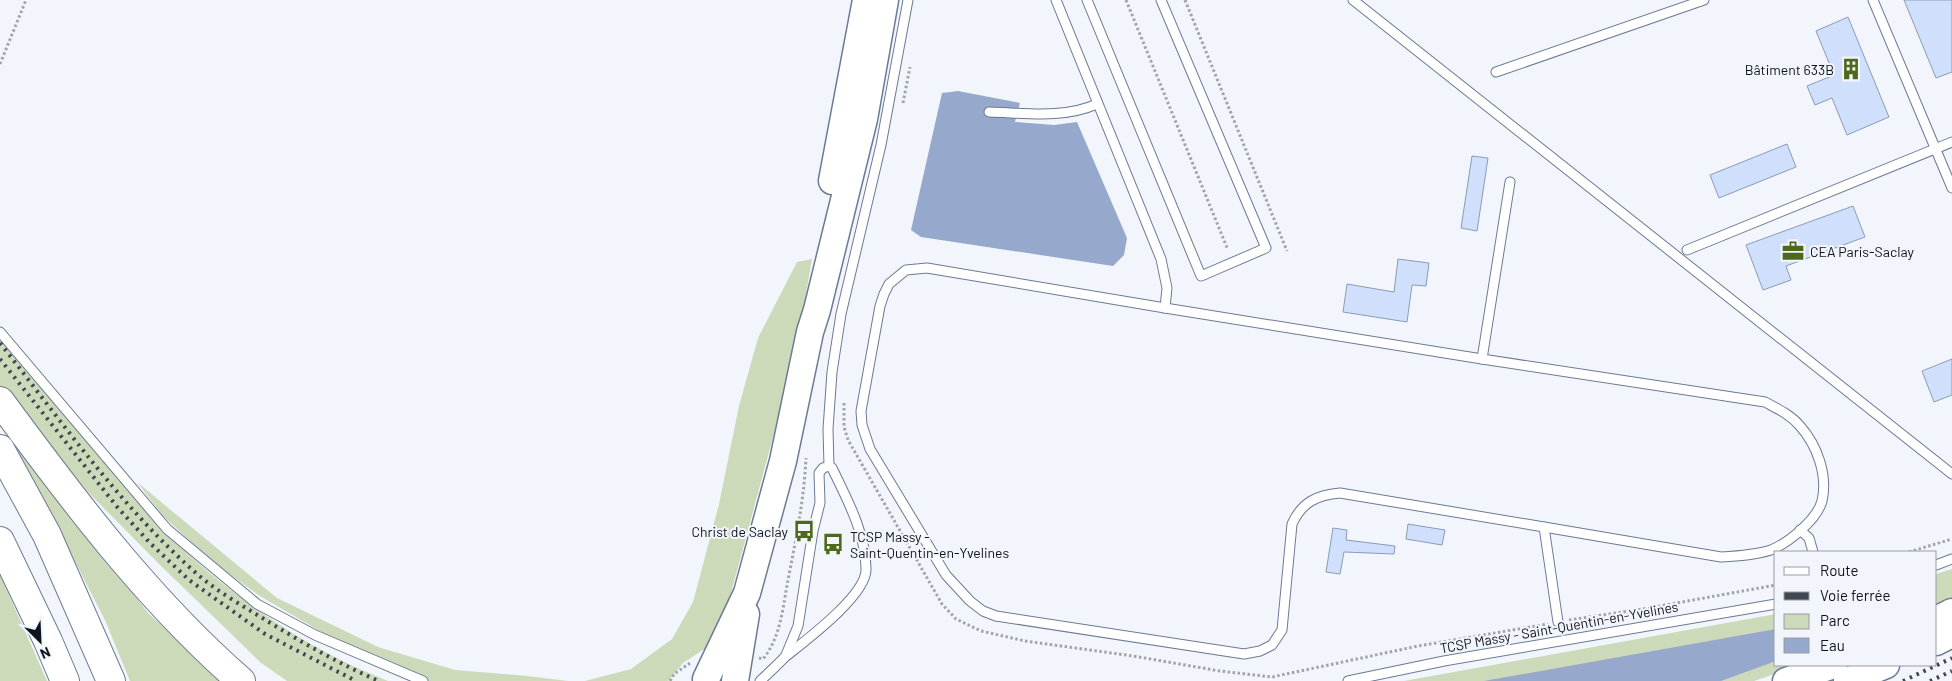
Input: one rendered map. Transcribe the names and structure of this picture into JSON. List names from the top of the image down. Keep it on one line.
{"streets":{"lane":["TCSP Massy - Saint-Quentin-en-Yvelines"]},"places":{"building":["Bâtiment 633B"],"office":["CEA Paris-Saclay"],"bus stop":["Christ de Saclay","TCSP Massy - Saint-Quentin-en-Yvelines"]},"legend":["Route","Voie ferrée","Parc","Eau"],"north":"bottom right"}
